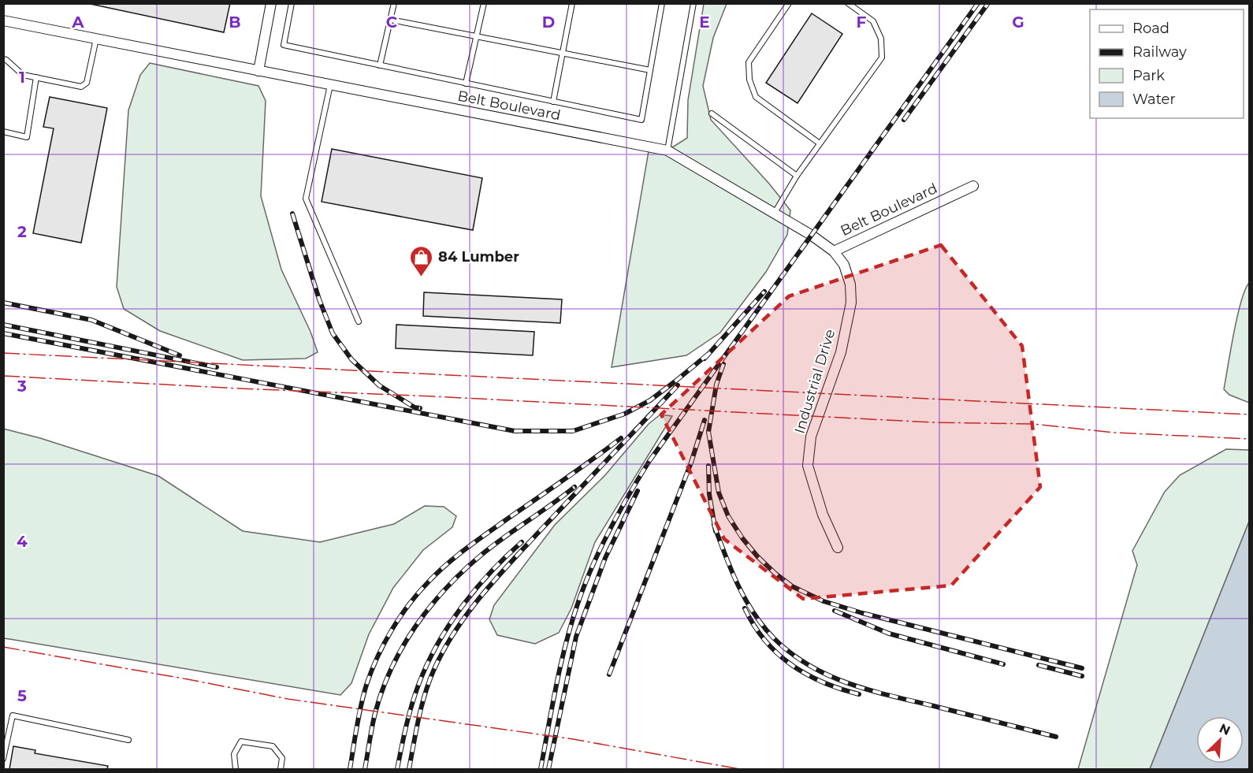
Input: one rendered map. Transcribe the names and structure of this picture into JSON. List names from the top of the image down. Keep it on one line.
{"streets":{"street":["Belt Boulevard","Industrial Drive"]},"crossings":[["Belt Boulevard","Industrial Drive"]],"places":{"shop":["84 Lumber"]},"legend":["Road","Railway","Park","Water"],"north":"top right","grid":{"columns":["A","B","C","D","E","F","G"],"rows":["1","2","3","4","5"]}}
